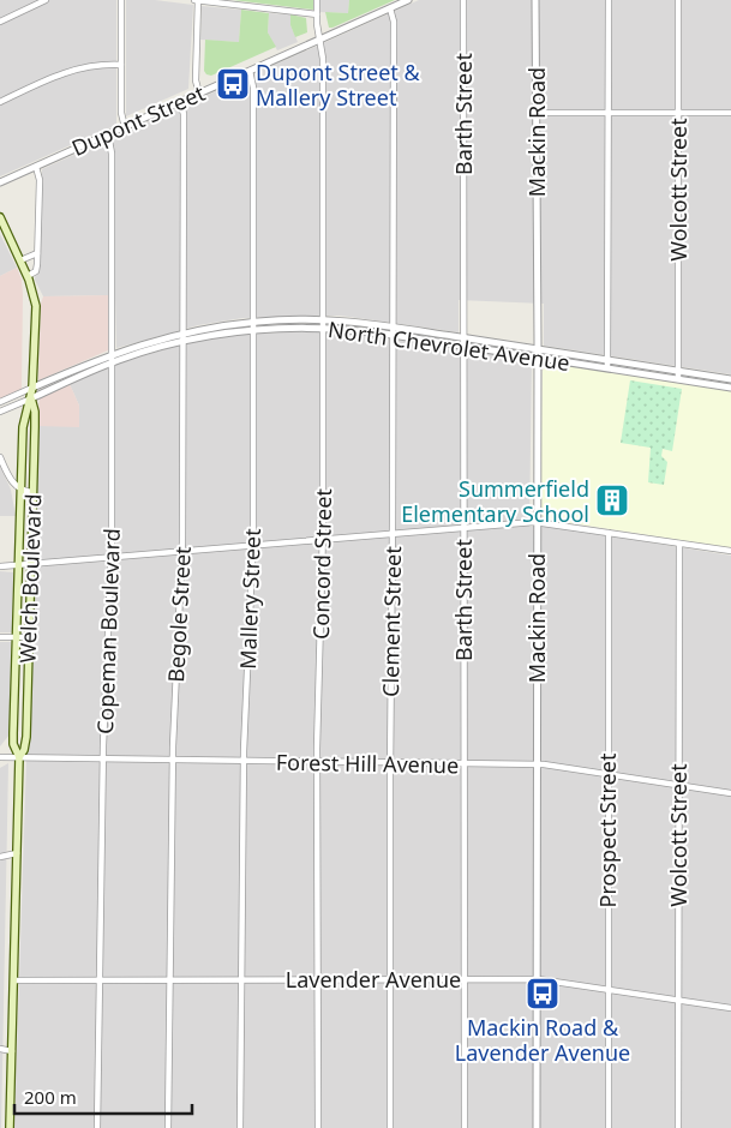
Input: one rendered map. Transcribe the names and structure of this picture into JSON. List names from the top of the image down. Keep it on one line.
{"streets":{"main road":["Welch Boulevard"],"street":["Barth Street","Dupont Street","Mackin Road","Wolcott Street","North Chevrolet Avenue","Concord Street","Mallery Street","Begole Street","Clement Street","Copeman Boulevard","Forest Hill Avenue","Prospect Street","Lavender Avenue"]},"crossings":[["Barth Street","North Chevrolet Avenue"],["Barth Street","Forest Hill Avenue"],["Barth Street","Lavender Avenue"],["Dupont Street","Concord Street"],["Dupont Street","Mallery Street"],["Dupont Street","Begole Street"],["Dupont Street","Clement Street"],["Dupont Street","Copeman Boulevard"],["Mackin Road","North Chevrolet Avenue"],["Mackin Road","Forest Hill Avenue"],["Mackin Road","Lavender Avenue"],["Wolcott Street","North Chevrolet Avenue"],["Wolcott Street","Forest Hill Avenue"],["Wolcott Street","Lavender Avenue"],["North Chevrolet Avenue","Concord Street"],["North Chevrolet Avenue","Welch Boulevard"],["North Chevrolet Avenue","Mallery Street"],["North Chevrolet Avenue","Begole Street"],["North Chevrolet Avenue","Clement Street"],["North Chevrolet Avenue","Copeman Boulevard"],["Concord Street","Forest Hill Avenue"],["Concord Street","Lavender Avenue"],["Welch Boulevard","Forest Hill Avenue"],["Welch Boulevard","Lavender Avenue"],["Mallery Street","Forest Hill Avenue"],["Mallery Street","Lavender Avenue"],["Begole Street","Forest Hill Avenue"],["Begole Street","Lavender Avenue"],["Clement Street","Forest Hill Avenue"],["Clement Street","Lavender Avenue"],["Copeman Boulevard","Forest Hill Avenue"],["Copeman Boulevard","Lavender Avenue"],["Forest Hill Avenue","Prospect Street"],["Prospect Street","Lavender Avenue"]],"places":{"bus stop":["Dupont Street & Mallery Street","Mackin Road & Lavender Avenue"],"building":["Summerfield Elementary School"]},"scale_bar":"200 m"}
